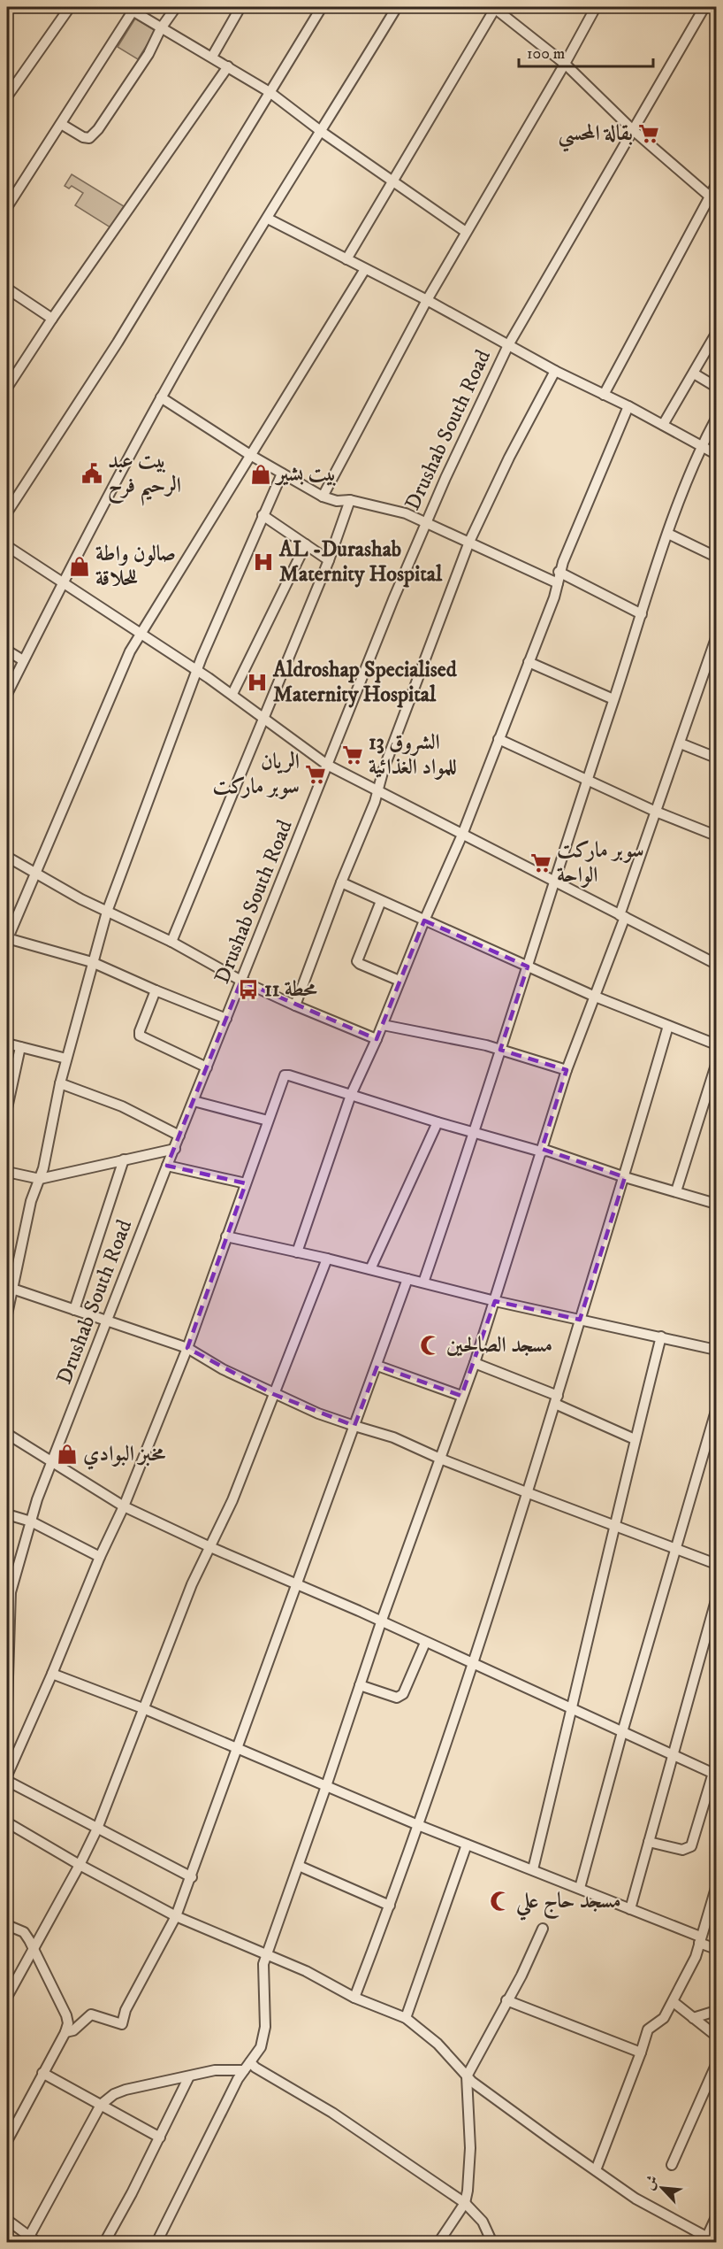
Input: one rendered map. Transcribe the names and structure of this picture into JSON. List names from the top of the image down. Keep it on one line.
{"streets":{"street":["Drushab South Road"]},"places":{"supermarket":["بقالة المحسي","الشروق 13 للمواد الغذائية","الريان سوبر ماركت","سوبر ماركت الواحة"],"public building":["بيت عبد الرحيم فرح"],"shop":["بيت بشير","صالون واطة للحلاقة","مخبز البوادي"],"hospital":["AL -Durashab Maternity Hospital","Aldroshap Specialised Maternity Hospital"],"bus stop":["محطة 11"],"mosque":["مسجد الصالحين","مسجد حاج علي"]},"scale_bar":"100 m","north":"top left"}
